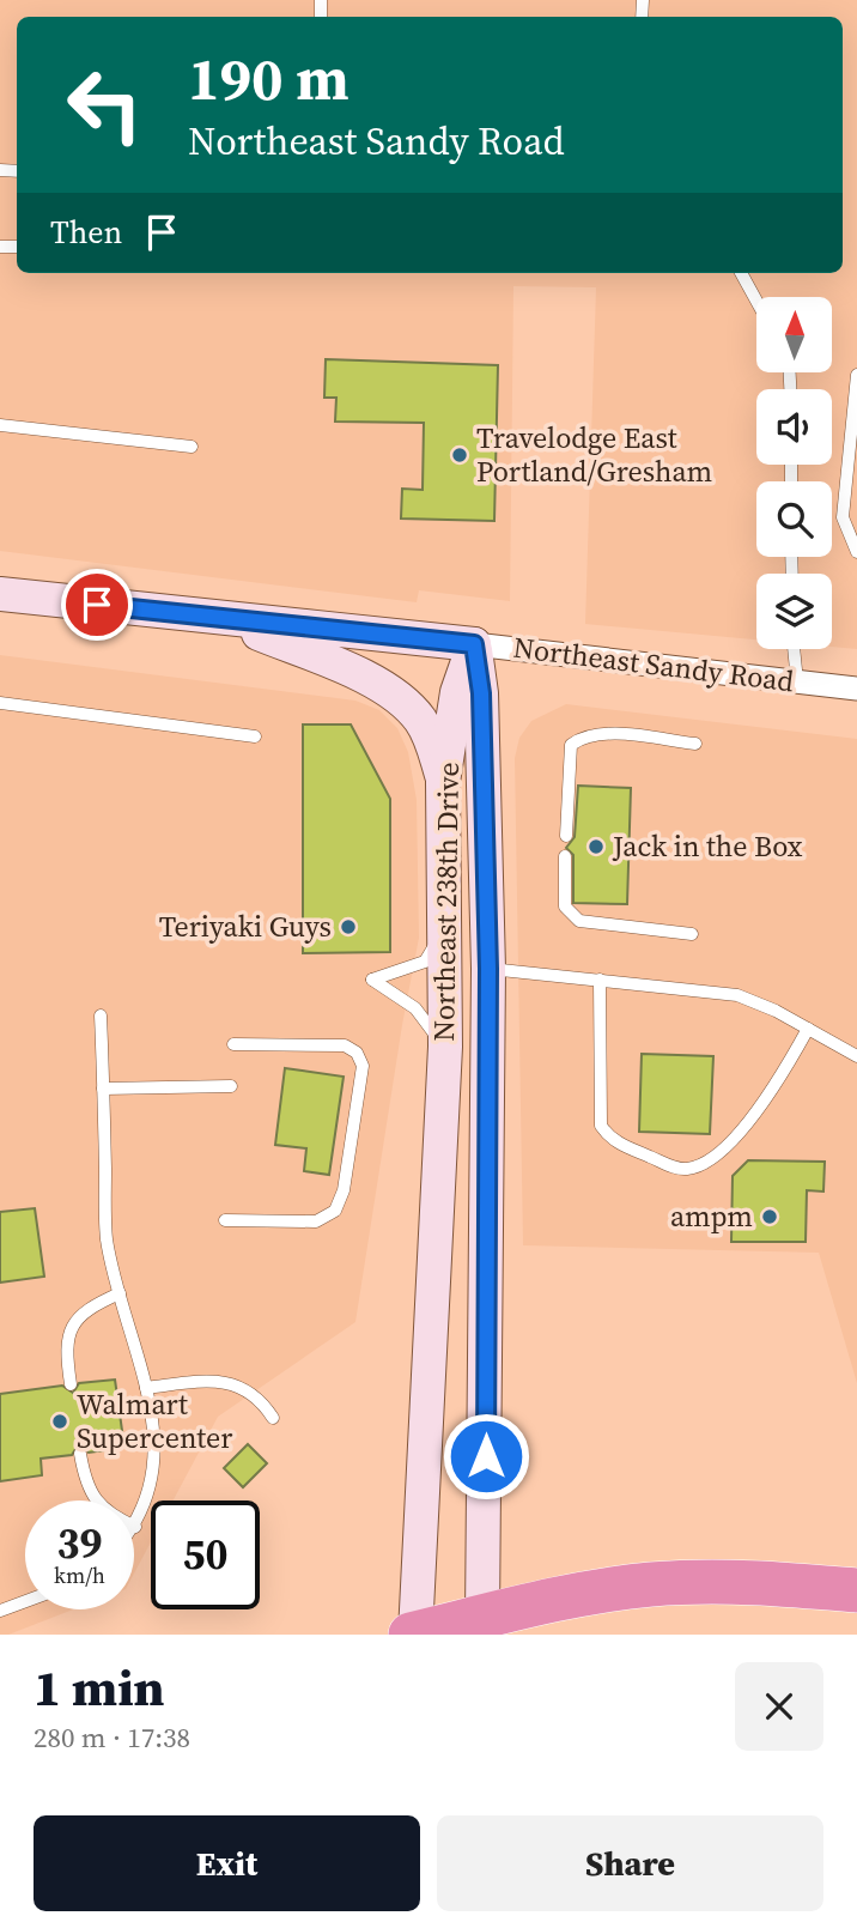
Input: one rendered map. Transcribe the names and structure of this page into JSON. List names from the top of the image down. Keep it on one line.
{"streets":{"main road":["Northeast Sandy Road","Northeast 238th Drive"]},"crossings":[["Northeast Sandy Road","Northeast 238th Drive"]],"places":["Travelodge East Portland/Gresham","Jack in the Box","Teriyaki Guys","ampm","Walmart Supercenter"],"north":"top","page":{"turn":["190 m","Northeast Sandy Road"],"then":"Then","speed":"39 km/h","limit":"50","heading":["1 min","280 m · 17:38"],"buttons":["Exit","Share"]}}
